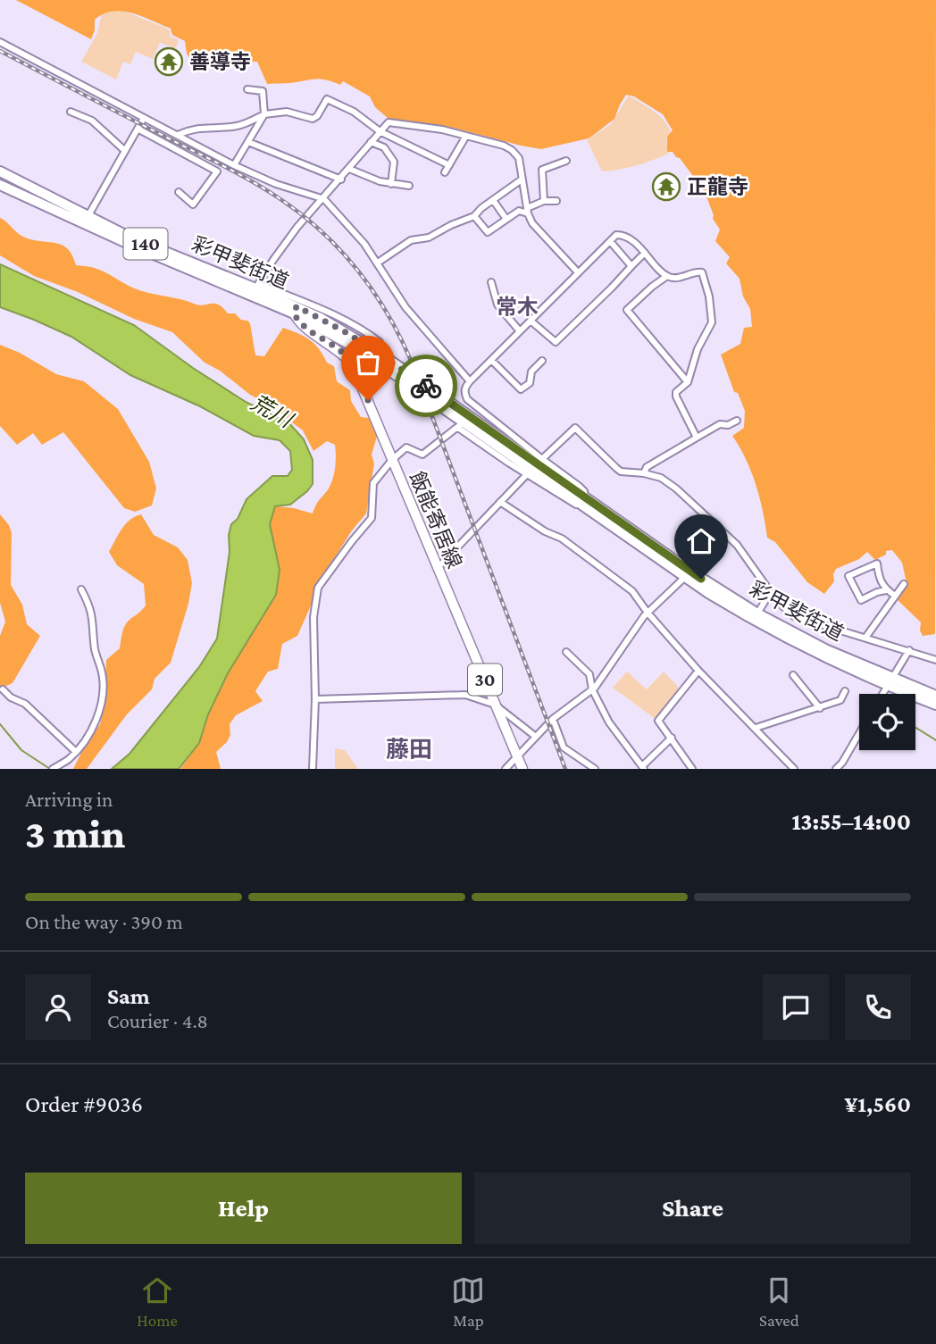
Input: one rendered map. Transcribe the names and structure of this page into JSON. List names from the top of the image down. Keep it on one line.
{"streets":{"highway":["140","彩甲斐街道"],"main road":["飯能寄居線","30"]},"crossings":[["140","彩甲斐街道"],["彩甲斐街道","飯能寄居線"]],"districts":["常木","藤田"],"water":["荒川"],"places":{"temple":["善導寺","正龍寺"]},"page":{"heading":["3 min","Arriving in","13:55–14:00"],"panel":["Sam","Courier · 4.8","Order #9036","¥1,560"],"bar":"On the way · 390 m","buttons":["Help","Share"],"tabs":["Home","Map","Saved"]}}
